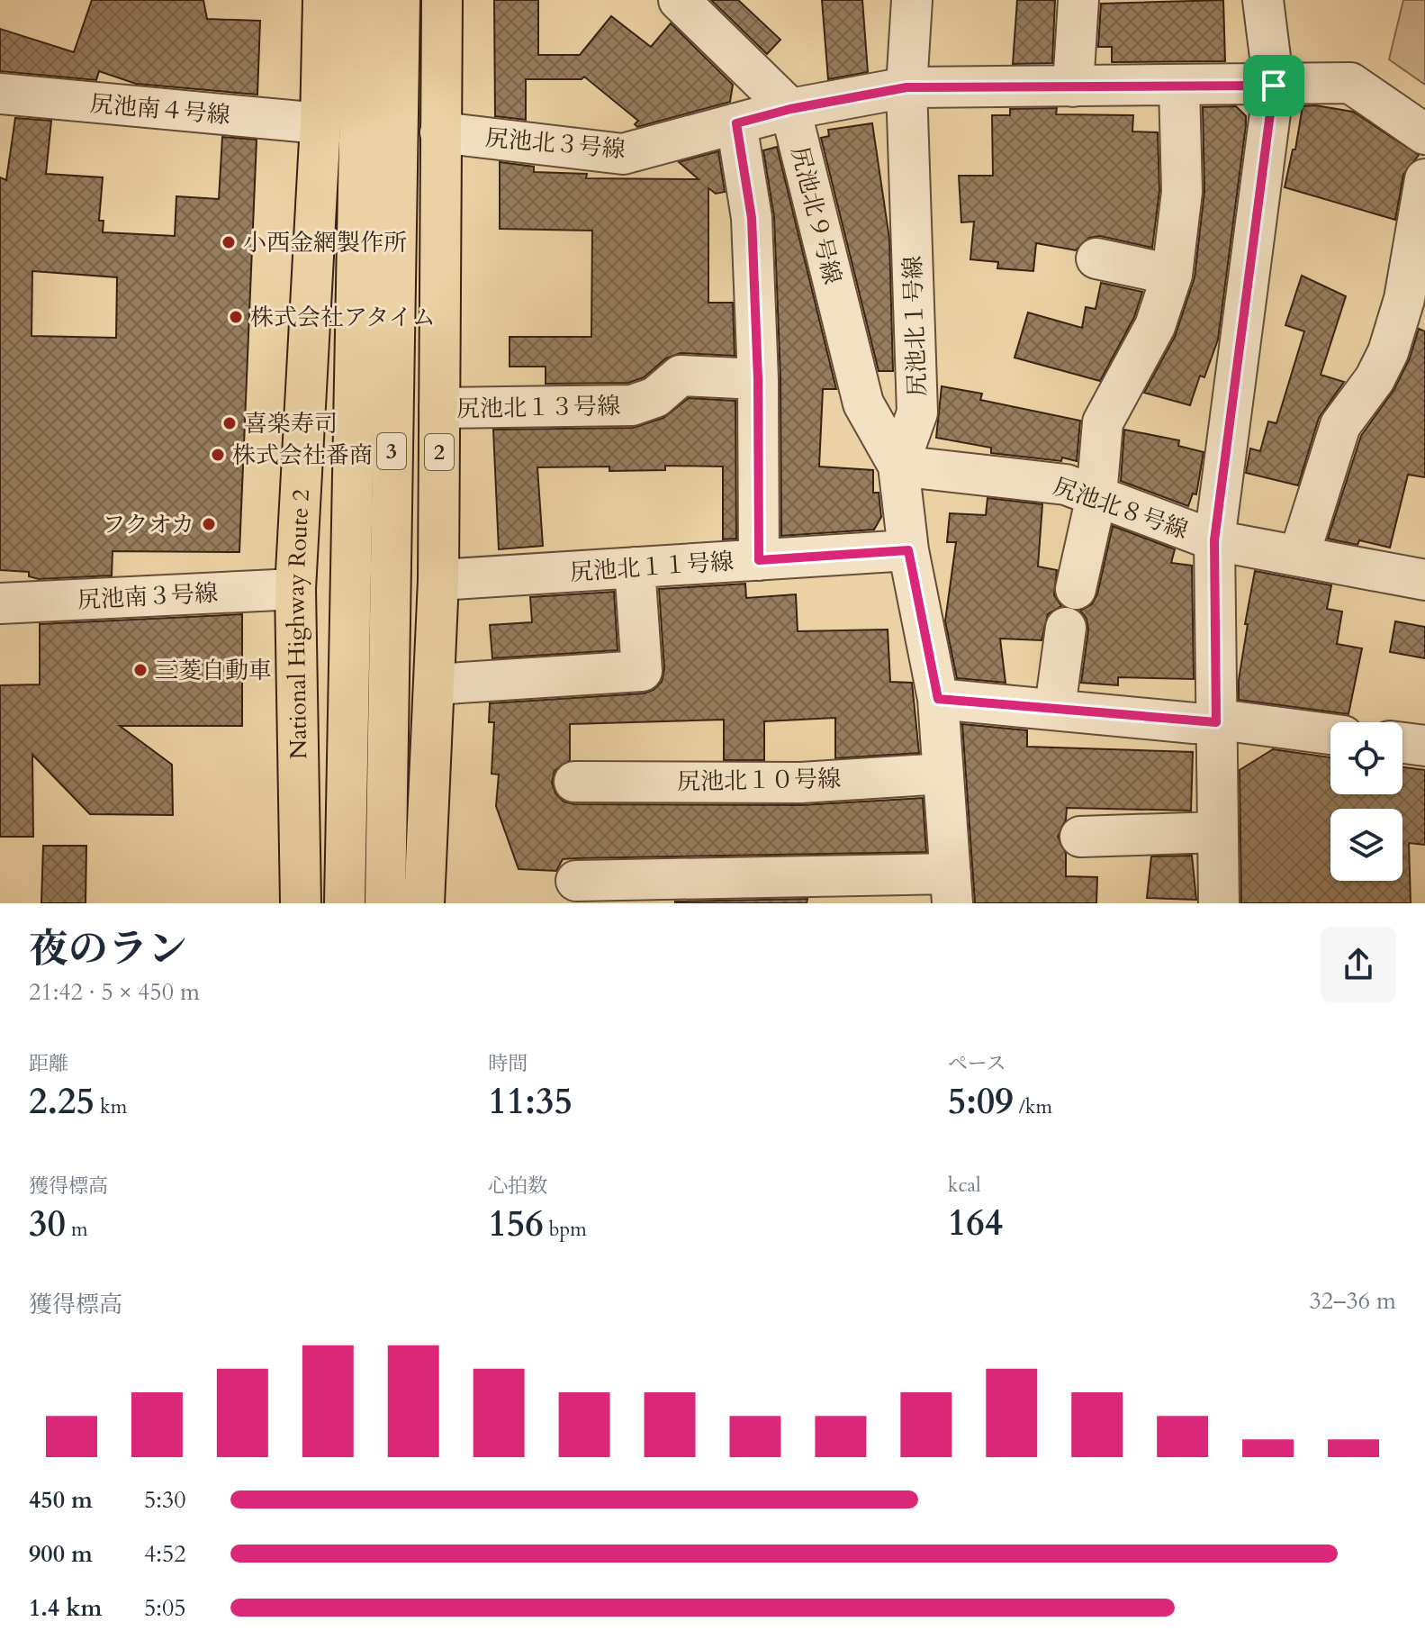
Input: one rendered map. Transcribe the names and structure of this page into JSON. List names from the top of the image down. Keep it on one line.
{"streets":{"highway":["3","2","National Highway Route 2"],"street":["尻池南４号線","尻池北３号線","尻池北９号線","尻池北１号線","尻池北１３号線","尻池北８号線","尻池北１１号線","尻池南３号線","尻池北１０号線"]},"crossings":[["尻池南４号線","National Highway Route 2"],["尻池北３号線","尻池北９号線"],["尻池北３号線","尻池北１号線"],["尻池北３号線","2"],["尻池北９号線","尻池北１号線"],["尻池北９号線","尻池北８号線"],["尻池北１号線","尻池北８号線"],["尻池北１号線","尻池北１１号線"],["尻池北１号線","尻池北１０号線"],["尻池北１３号線","2"],["2","尻池北１１号線"],["尻池南３号線","National Highway Route 2"]],"places":["小西金網製作所","株式会社アタイム","喜楽寿司","株式会社番商","フクオカ","三菱自動車"],"page":{"heading":["夜のラン","21:42 · 5 × 450 m"],"stats":[["距離","2.25 km"],["時間","11:35"],["ペース","5:09 /km"],["獲得標高","30 m"],["心拍数","156 bpm"],["kcal","164"]],"chart":["獲得標高","32–36 m"],"list":[{"name":"450 m","note":"5:30"},{"name":"900 m","note":"4:52"},{"name":"1.4 km","note":"5:05"}]}}
